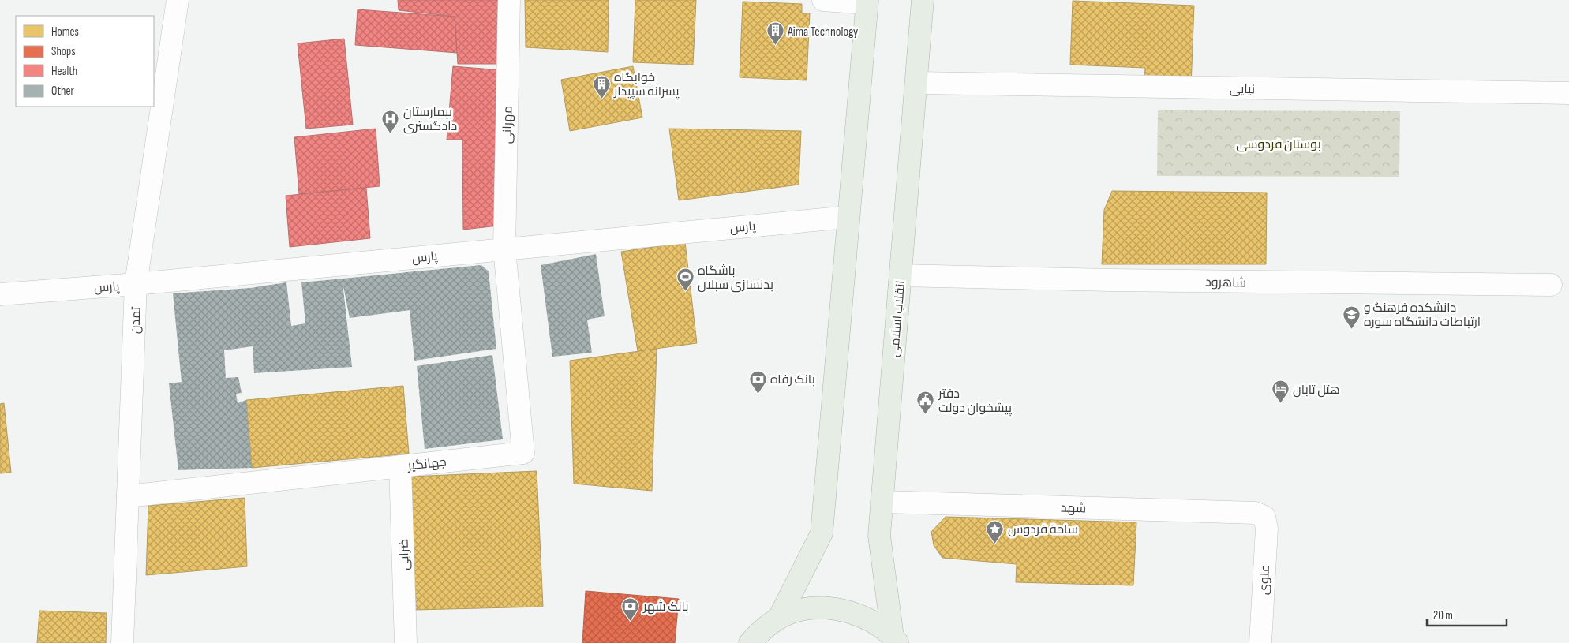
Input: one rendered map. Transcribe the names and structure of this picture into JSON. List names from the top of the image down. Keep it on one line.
{"streets":{"main road":["انقلاب اسلامی"],"street":["نیایی","مهرانی","پارس","شاهرود","تمدن","جهانگیر","شهد","ضرابی","علوی"]},"crossings":[["نیایی","انقلاب اسلامی"],["مهرانی","پارس"],["مهرانی","جهانگیر"],["پارس","تمدن"],["پارس","جهانگیر"],["شاهرود","انقلاب اسلامی"],["انقلاب اسلامی","شهد"],["تمدن","جهانگیر"],["جهانگیر","ضرابی"],["شهد","علوی"]],"parks":["بوستان فردوسی"],"places":{"building":["Aima Technology","خوابگاه پسرانه سپیدار"],"hospital":["بیمارستان دادگستری"],"sports":["باشگاه بدنسازی سبلان"],"school or university":["دانشکده فرهنگ و ارتباطات دانشگاه سوره"],"bank":["بانک رفاه","بانک شهر"],"hotel":["هتل تابان"],"public building":["دفتر پیشخوان دولت"],"place":["ساحة فردوس"]},"legend":["Homes","Shops","Health","Other"],"scale_bar":"20 m"}
